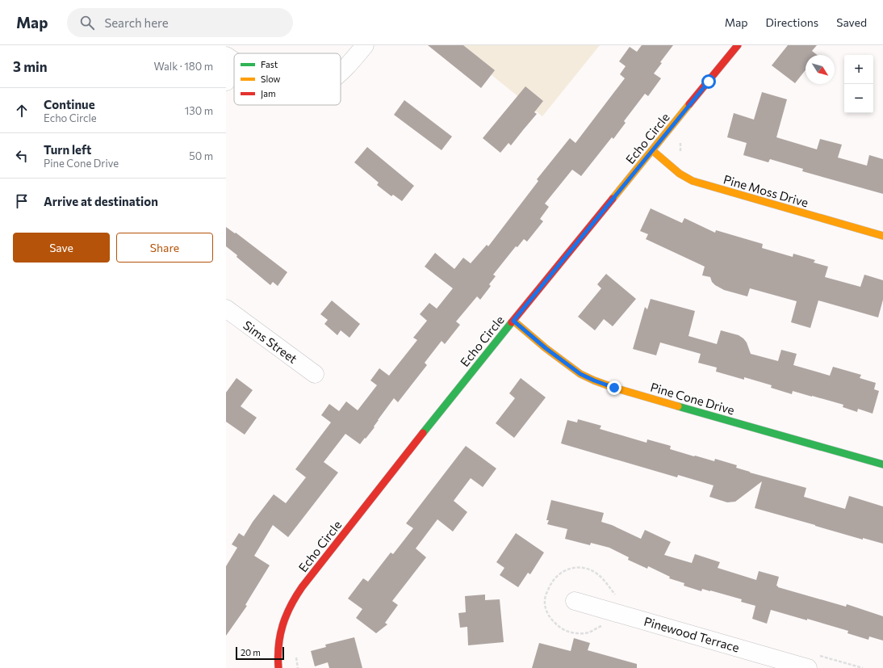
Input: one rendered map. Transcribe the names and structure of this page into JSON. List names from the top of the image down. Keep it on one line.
{"streets":{"street":["Echo Circle","Pine Moss Drive","Sims Street","Pine Cone Drive","Pinewood Terrace"]},"crossings":[["Echo Circle","Pine Moss Drive"],["Echo Circle","Pine Cone Drive"]],"legend":["Fast","Slow","Jam"],"scale_bar":"20 m","north":"bottom right","page":{"header":"Map","search":"Search here","nav":["Map","Directions","Saved"],"heading":["3 min","Walk · 180 m"],"map_buttons":["+","−"],"list":[["Continue","Echo Circle","130 m"],["Turn left","Pine Cone Drive","50 m"],"Arrive at destination"],"buttons":["Save","Share"],"scale":"20 m"}}
